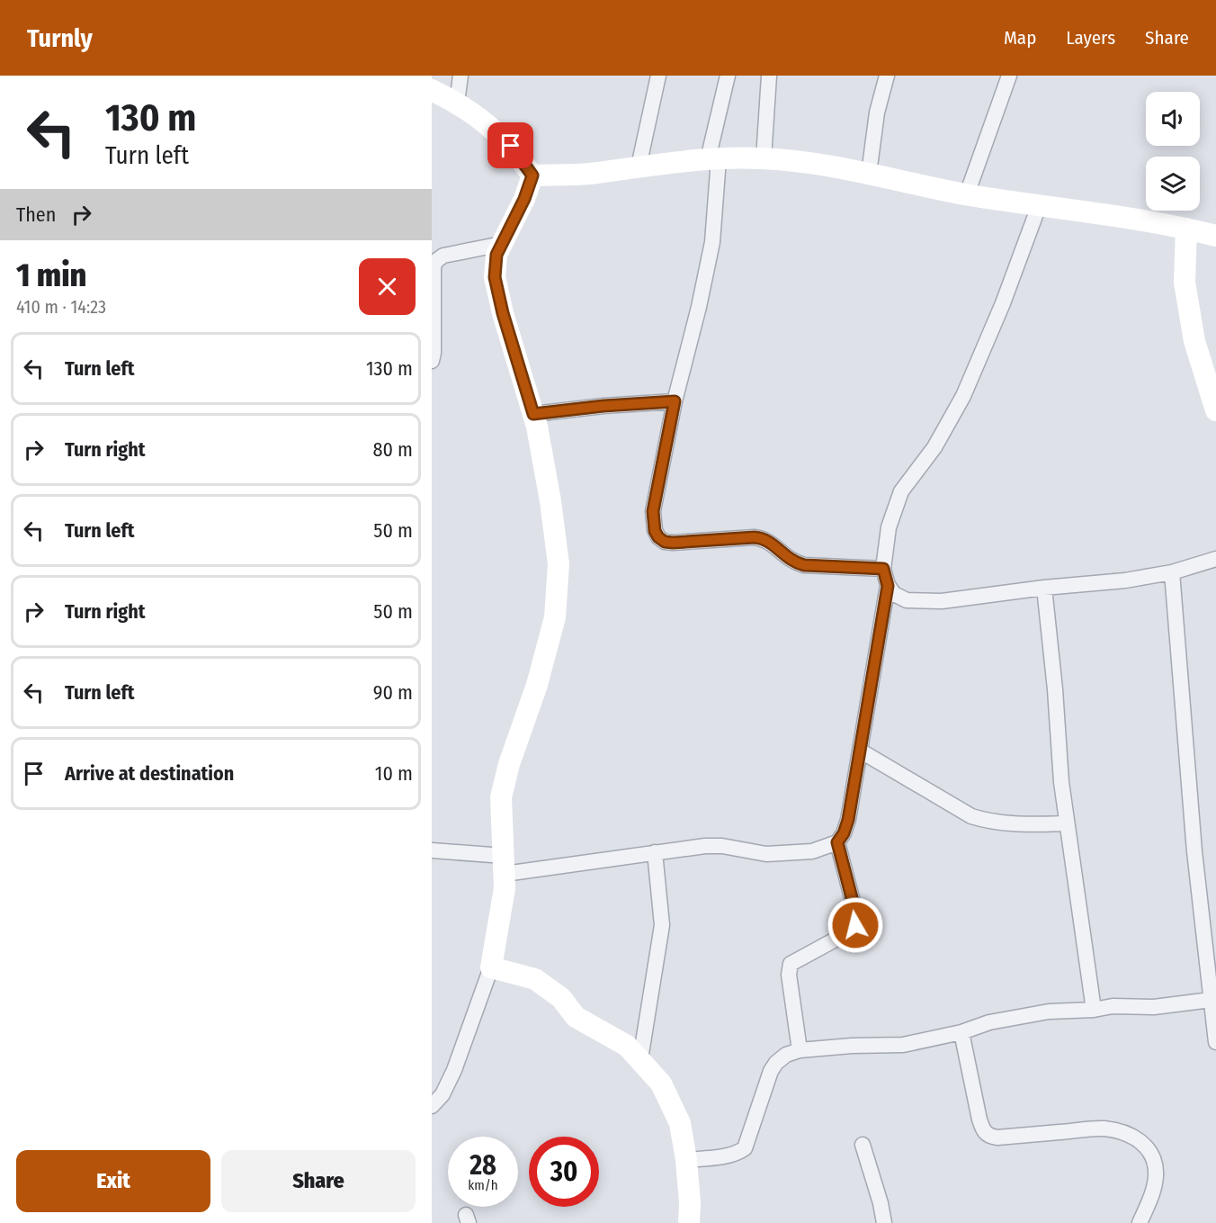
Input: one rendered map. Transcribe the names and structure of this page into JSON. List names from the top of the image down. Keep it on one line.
{"page":{"header":"Turnly","nav":["Map","Layers","Share"],"turn":["130 m","Turn left"],"then":"Then","heading":["1 min","410 m · 14:23"],"list":[{"name":"Turn left","value":"130 m"},{"name":"Turn right","value":"80 m"},{"name":"Turn left","value":"50 m"},{"name":"Turn right","value":"50 m"},{"name":"Turn left","value":"90 m"},{"name":"Arrive at destination","value":"10 m"}],"speed":"28 km/h","limit":"30","buttons":["Exit","Share"]}}
